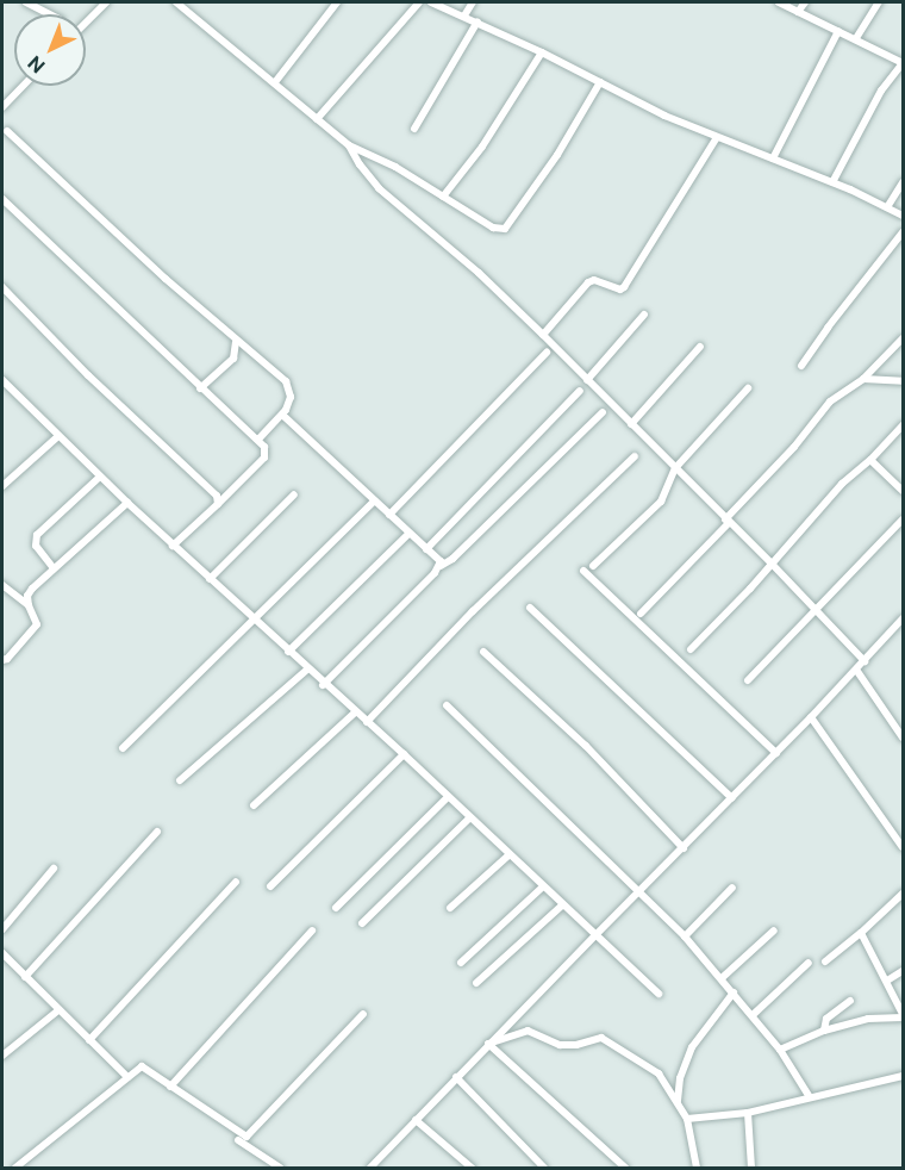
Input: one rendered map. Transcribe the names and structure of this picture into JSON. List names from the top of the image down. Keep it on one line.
{"north":"bottom left"}
